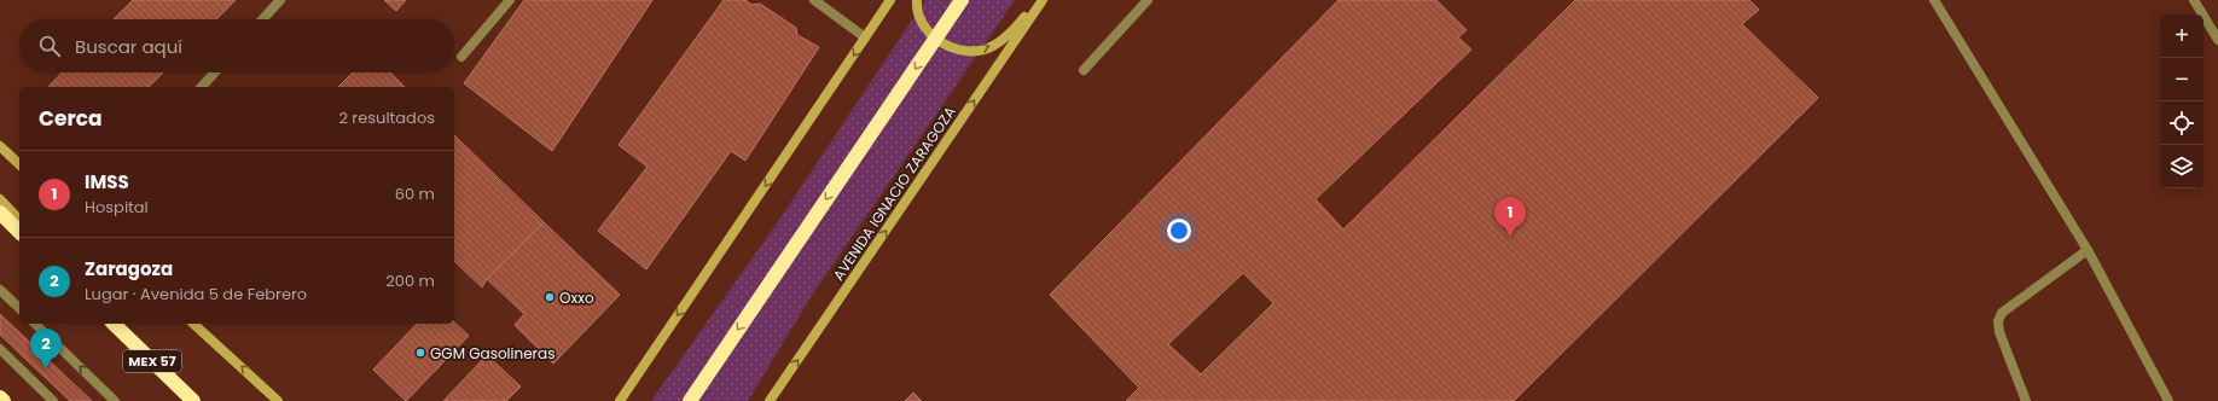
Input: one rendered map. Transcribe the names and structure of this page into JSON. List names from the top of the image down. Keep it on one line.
{"streets":{"highway":["MEX 57"],"main road":["AVENIDA IGNACIO ZARAGOZA"]},"one_way":["AVENIDA IGNACIO ZARAGOZA"],"places":["Oxxo","GGM Gasolineras"],"page":{"map_buttons":["+","−"],"search":"Buscar aquí","heading":["Cerca","2 resultados"],"list":[{"mark":"1","name":"IMSS","note":"Hospital","value":"60 m"},{"mark":"2","name":"Zaragoza","note":"Lugar · Avenida 5 de Febrero","value":"200 m"}],"pins":["1","2"]}}
